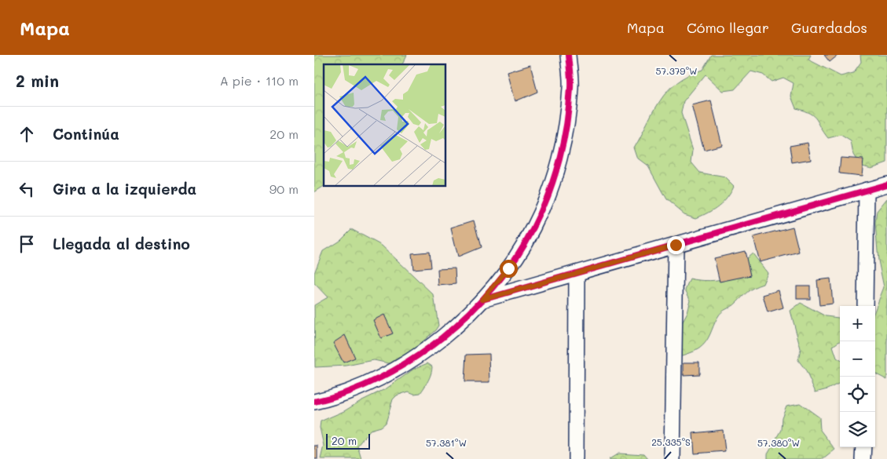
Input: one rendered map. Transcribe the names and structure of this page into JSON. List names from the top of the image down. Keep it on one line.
{"scale_bar":"20 m","page":{"header":"Mapa","nav":["Mapa","Cómo llegar","Guardados"],"heading":["2 min","A pie · 110 m"],"list":[["Continúa","20 m"],["Gira a la izquierda","90 m"],"Llegada al destino"],"map_buttons":["+","−"],"scale":"20 m"},"coordinates":["57.379°W","25.335°S","57.381°W","57.380°W"]}
